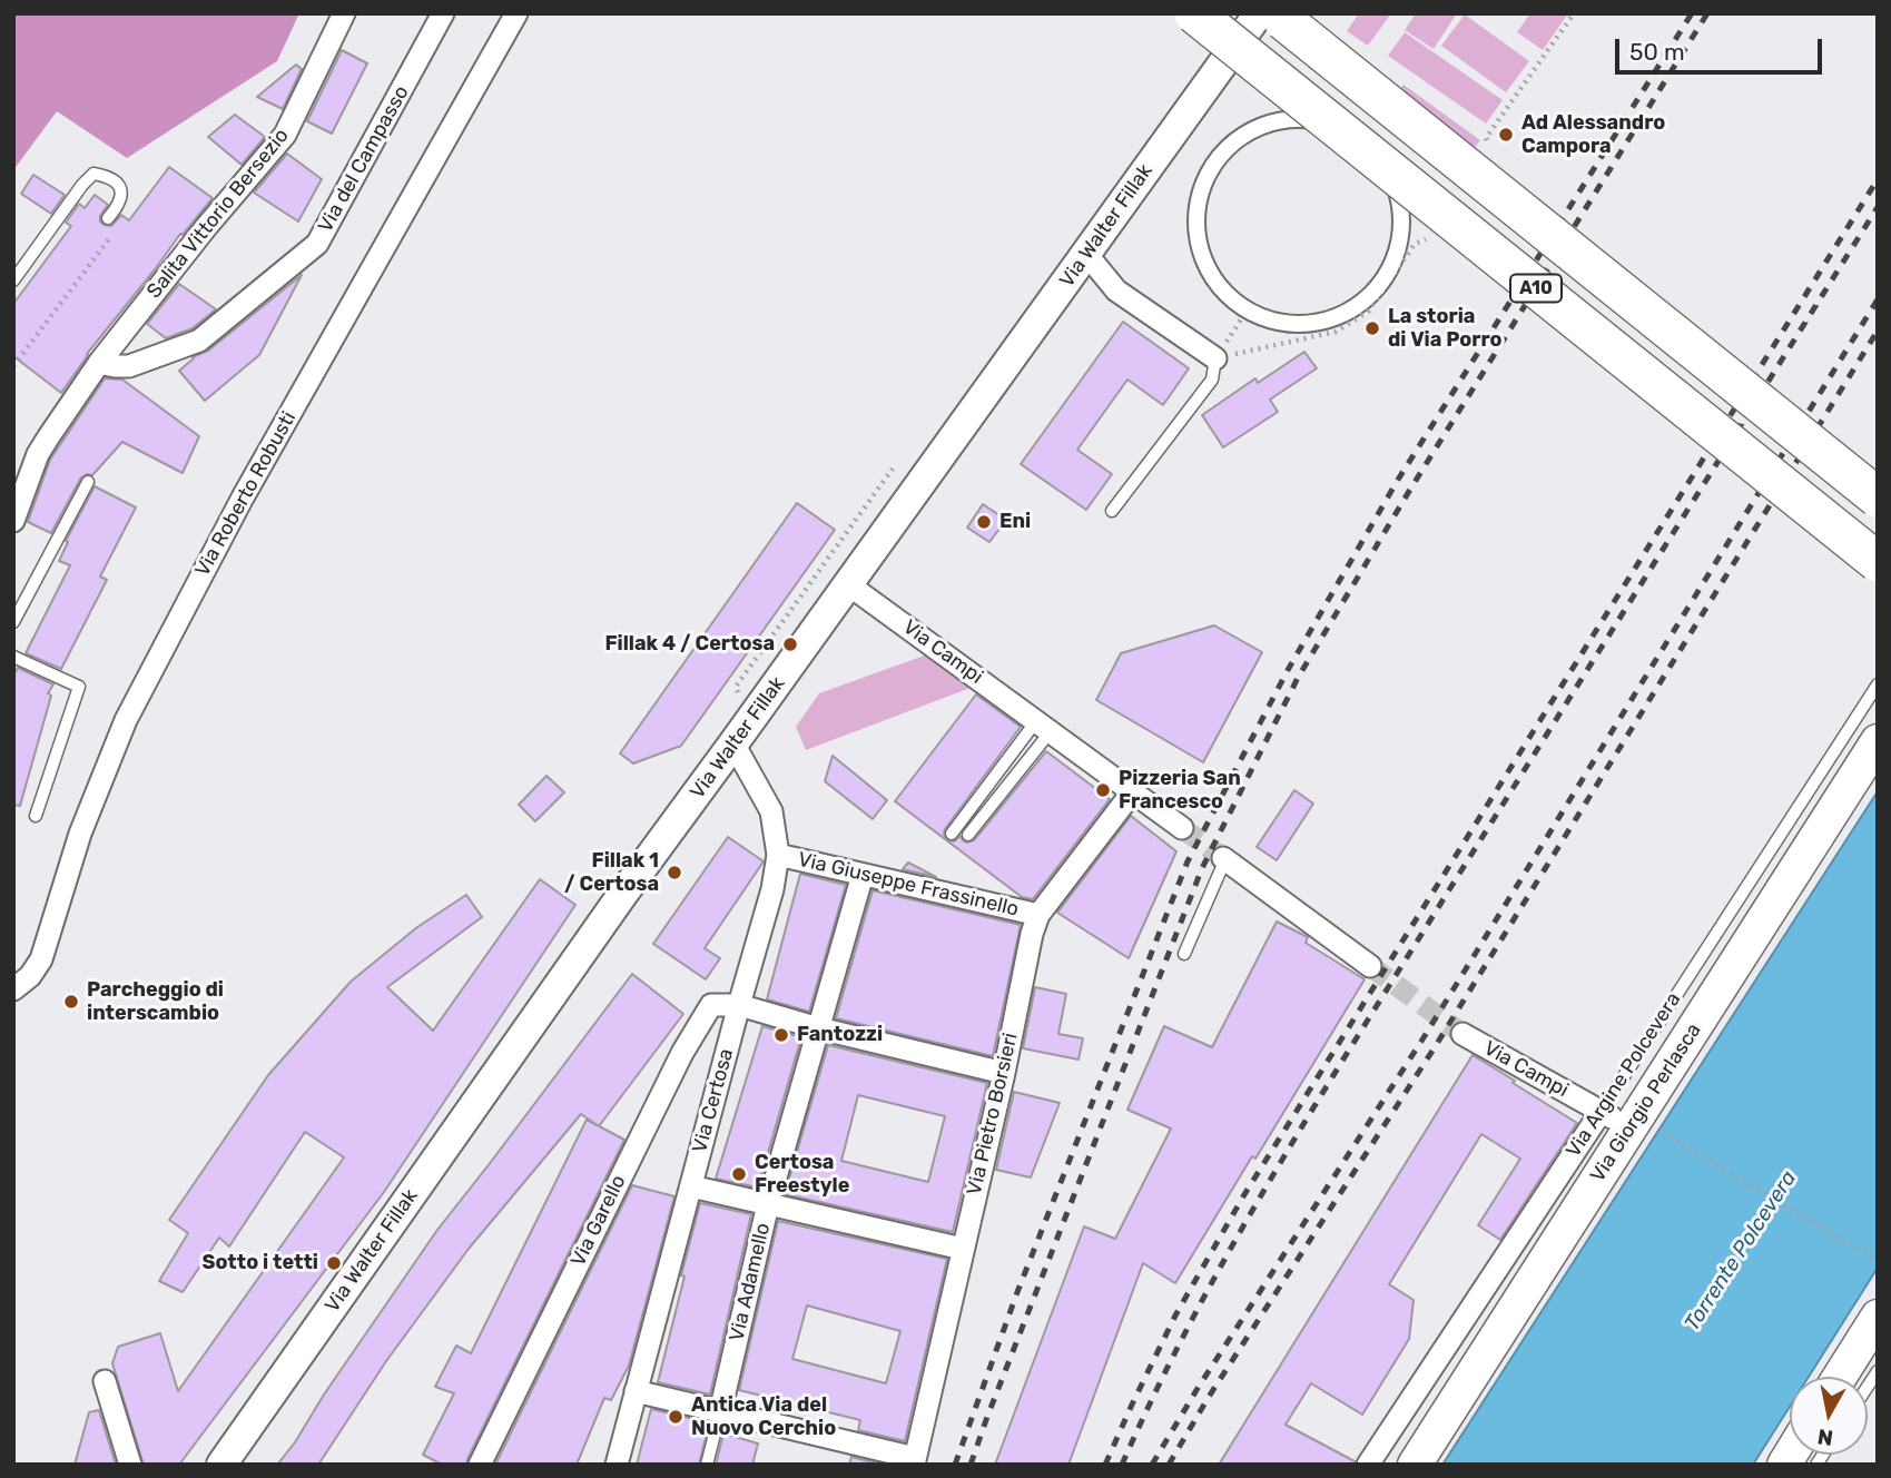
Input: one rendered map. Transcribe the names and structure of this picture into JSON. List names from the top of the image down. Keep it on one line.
{"streets":{"highway":["A10"],"main road":["Via Walter Fillak","Via Giorgio Perlasca"],"street":["Via del Campasso","Salita Vittorio Bersezio","Via Roberto Robusti","Via Campi","Via Giuseppe Frassinello","Via Argine Polcevera","Via Certosa","Via Pietro Borsieri","Via Garello","Via Adamello"]},"crossings":[["Via del Campasso","Salita Vittorio Bersezio"],["Via Walter Fillak","A10"],["Via Walter Fillak","Via Campi"],["Via Walter Fillak","Via Certosa"],["Via Campi","Via Argine Polcevera"],["Via Campi","Via Giorgio Perlasca"],["Via Campi","Via Pietro Borsieri"],["Via Giuseppe Frassinello","Via Certosa"],["Via Giuseppe Frassinello","Via Pietro Borsieri"],["Via Giuseppe Frassinello","Via Adamello"],["Via Certosa","Via Garello"]],"water":["Torrente Polcevera"],"places":["Ad Alessandro Campora","La storia di Via Porro","Eni","Fillak 4 / Certosa","Pizzeria San Francesco","Fillak 1 / Certosa","Parcheggio di interscambio","Fantozzi","Certosa Freestyle","Sotto i tetti","Antica Via del Nuovo Cerchio"],"scale_bar":"50 m","north":"bottom"}
